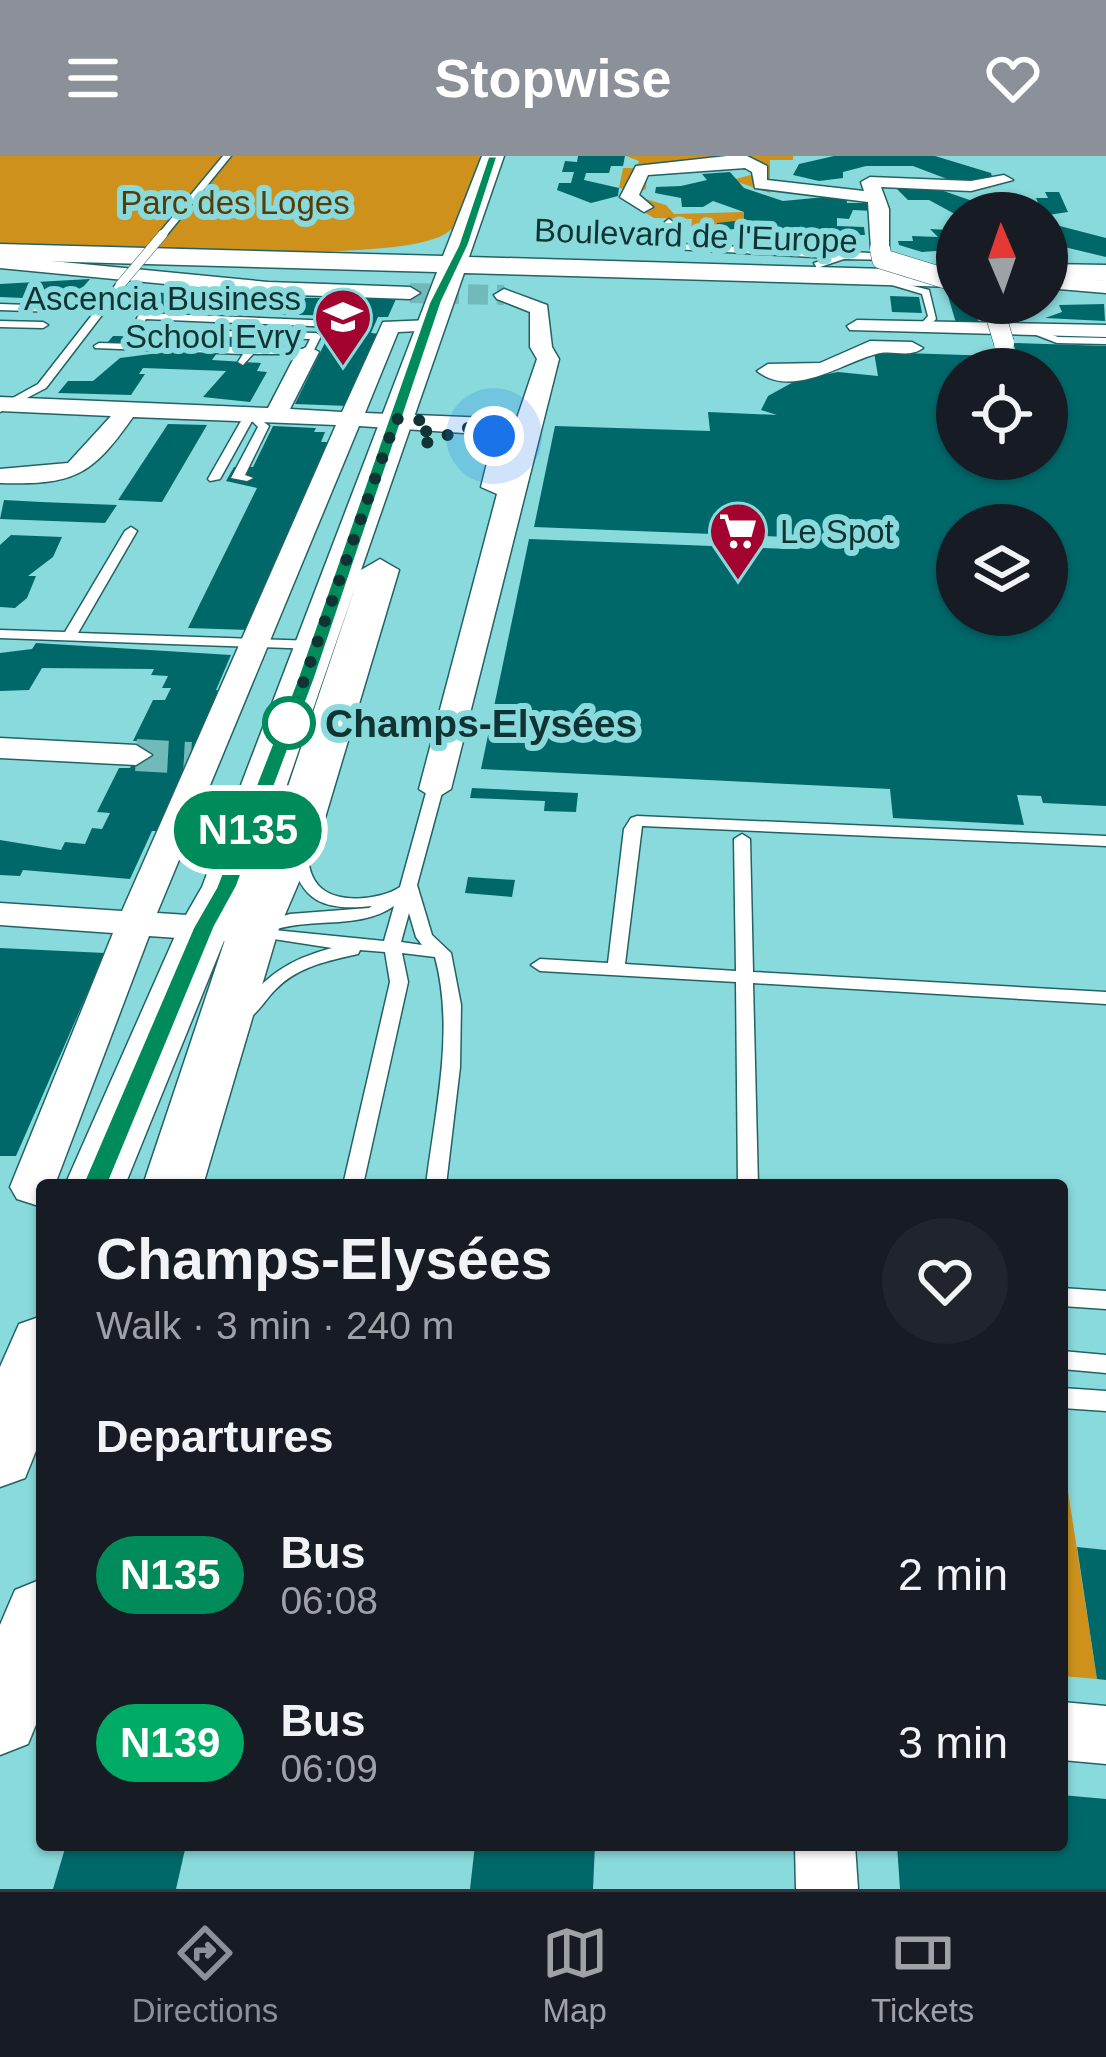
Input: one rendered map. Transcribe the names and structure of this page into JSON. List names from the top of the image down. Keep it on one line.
{"streets":{"main road":["Boulevard de l'Europe"]},"parks":["Parc des Loges"],"places":{"school or university":["Ascencia Business School Evry"],"supermarket":["Le Spot"],"other":["Champs-Elysées"]},"lines":["bus line N135"],"north":"top","page":{"header":"Stopwise","on_map":"N135","heading":[["Champs-Elysées","Walk · 3 min · 240 m"],"Departures"],"list":[{"mark":"N135","name":"Bus","note":"06:08","value":"2 min"},{"mark":"N139","name":"Bus","note":"06:09","value":"3 min"}],"tabs":["Directions","Map","Tickets"]}}
